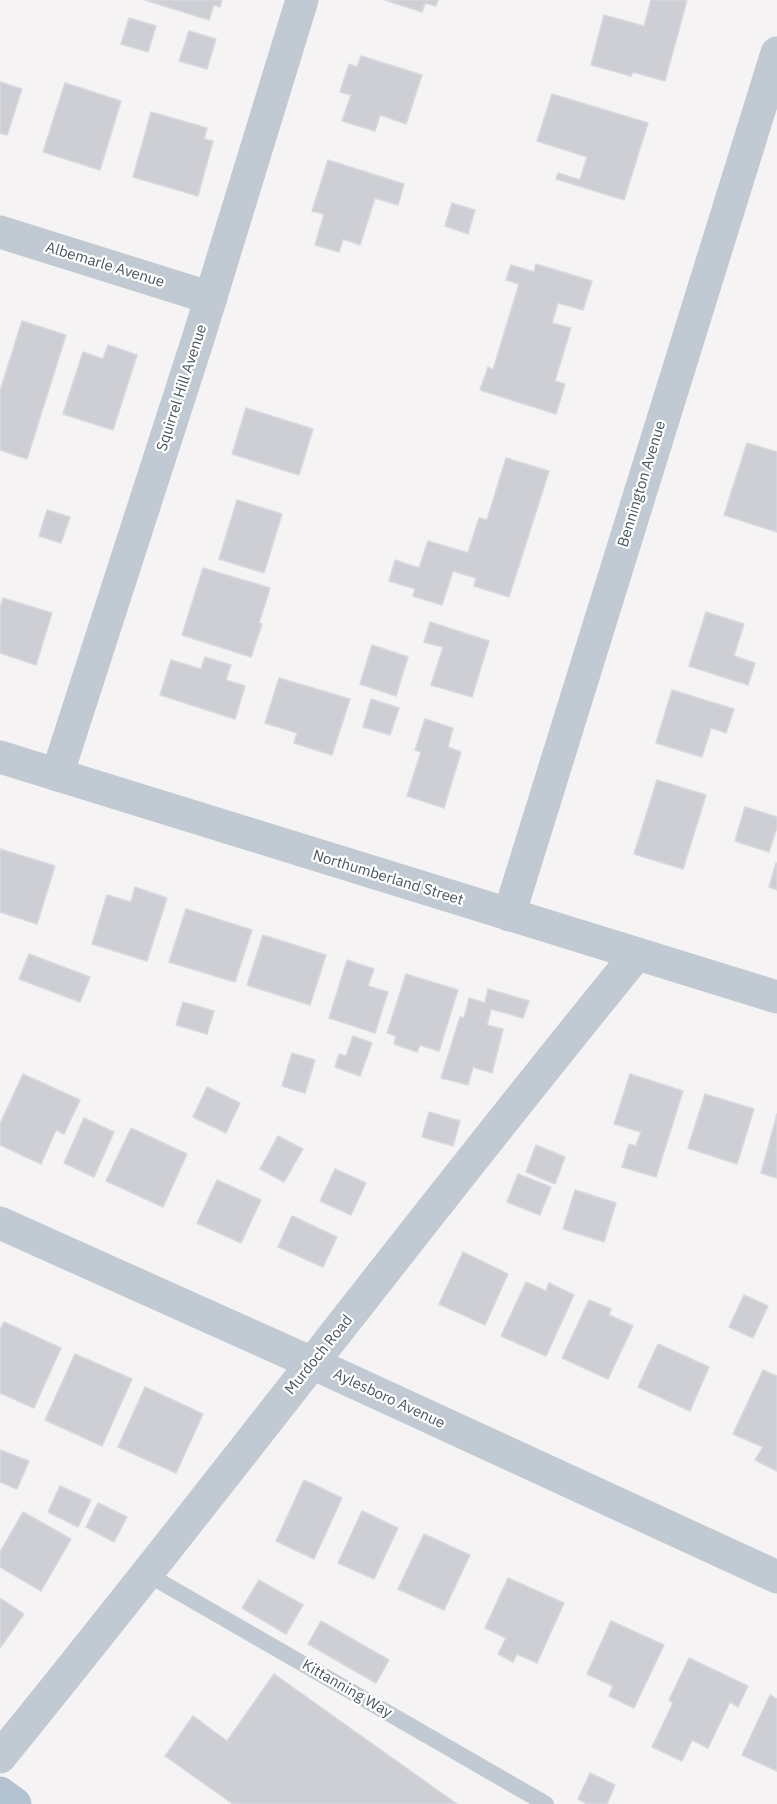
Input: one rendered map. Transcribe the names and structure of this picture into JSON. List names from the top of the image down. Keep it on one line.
{"streets":{"street":["Albemarle Avenue","Squirrel Hill Avenue","Bennington Avenue","Northumberland Street","Murdoch Road","Aylesboro Avenue"],"lane":["Kittanning Way"]},"crossings":[["Albemarle Avenue","Squirrel Hill Avenue"],["Squirrel Hill Avenue","Northumberland Street"],["Bennington Avenue","Northumberland Street"],["Northumberland Street","Murdoch Road"],["Murdoch Road","Aylesboro Avenue"],["Murdoch Road","Kittanning Way"]]}
